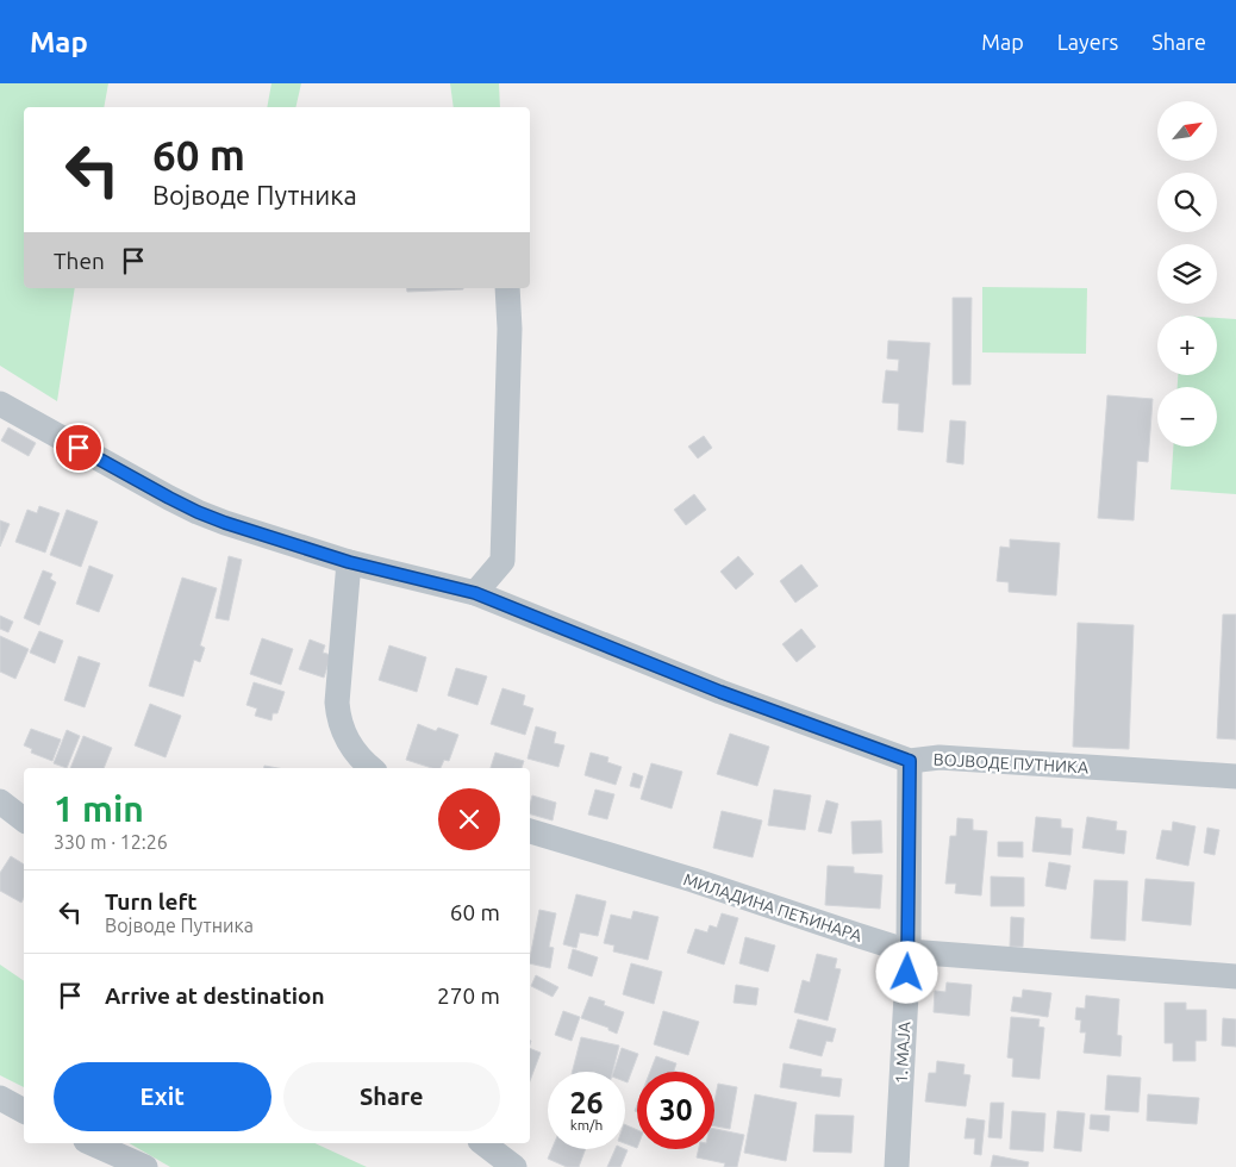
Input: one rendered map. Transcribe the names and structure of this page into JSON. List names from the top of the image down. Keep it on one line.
{"streets":{"street":["ВОЈВОДЕ ПУТНИКА","МИЛАДИНА ПЕЋИНАРА","1. МАЈА"]},"crossings":[["ВОЈВОДЕ ПУТНИКА","1. МАЈА"],["МИЛАДИНА ПЕЋИНАРА","1. МАЈА"]],"north":"top right","page":{"header":"Map","nav":["Map","Layers","Share"],"map_buttons":["+","−"],"turn":["60 m","Војводе Путника"],"then":"Then","heading":["1 min","330 m · 12:26"],"list":[{"name":"Turn left","note":"Војводе Путника","value":"60 m"},{"name":"Arrive at destination","value":"270 m"}],"buttons":["Exit","Share"],"speed":"26 km/h","limit":"30"}}
